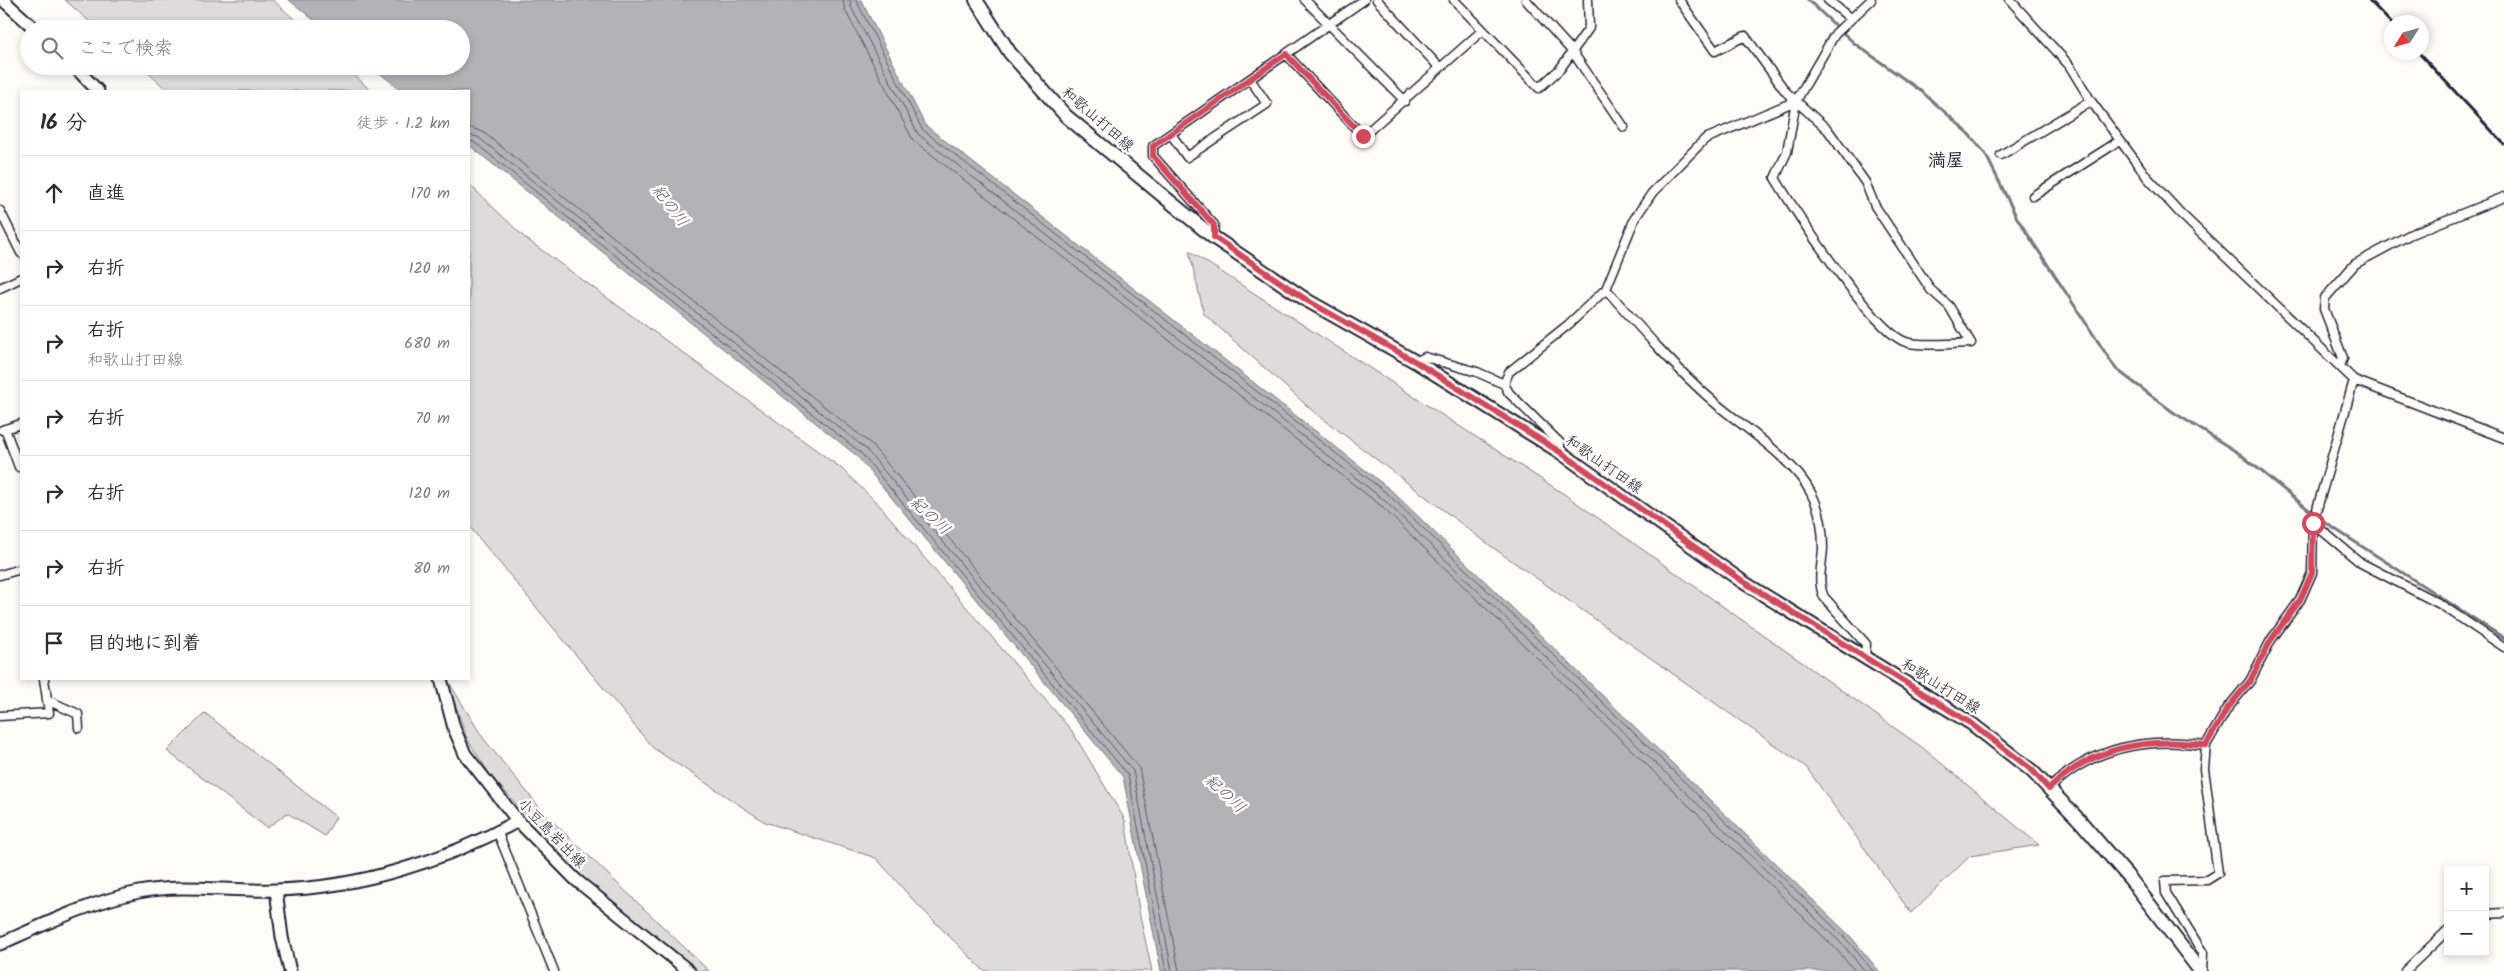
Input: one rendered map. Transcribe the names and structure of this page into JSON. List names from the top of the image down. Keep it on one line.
{"streets":{"main road":["和歌山打田線"],"street":["小豆島岩出線"]},"districts":["満屋"],"water":["紀の川"],"north":"bottom left","page":{"search":"ここで検索","heading":["16 分","徒歩 · 1.2 km"],"list":[["直進","170 m"],["右折","120 m"],["右折","和歌山打田線","680 m"],["右折","70 m"],["右折","120 m"],["右折","80 m"],"目的地に到着"],"map_buttons":["+","−"]}}
